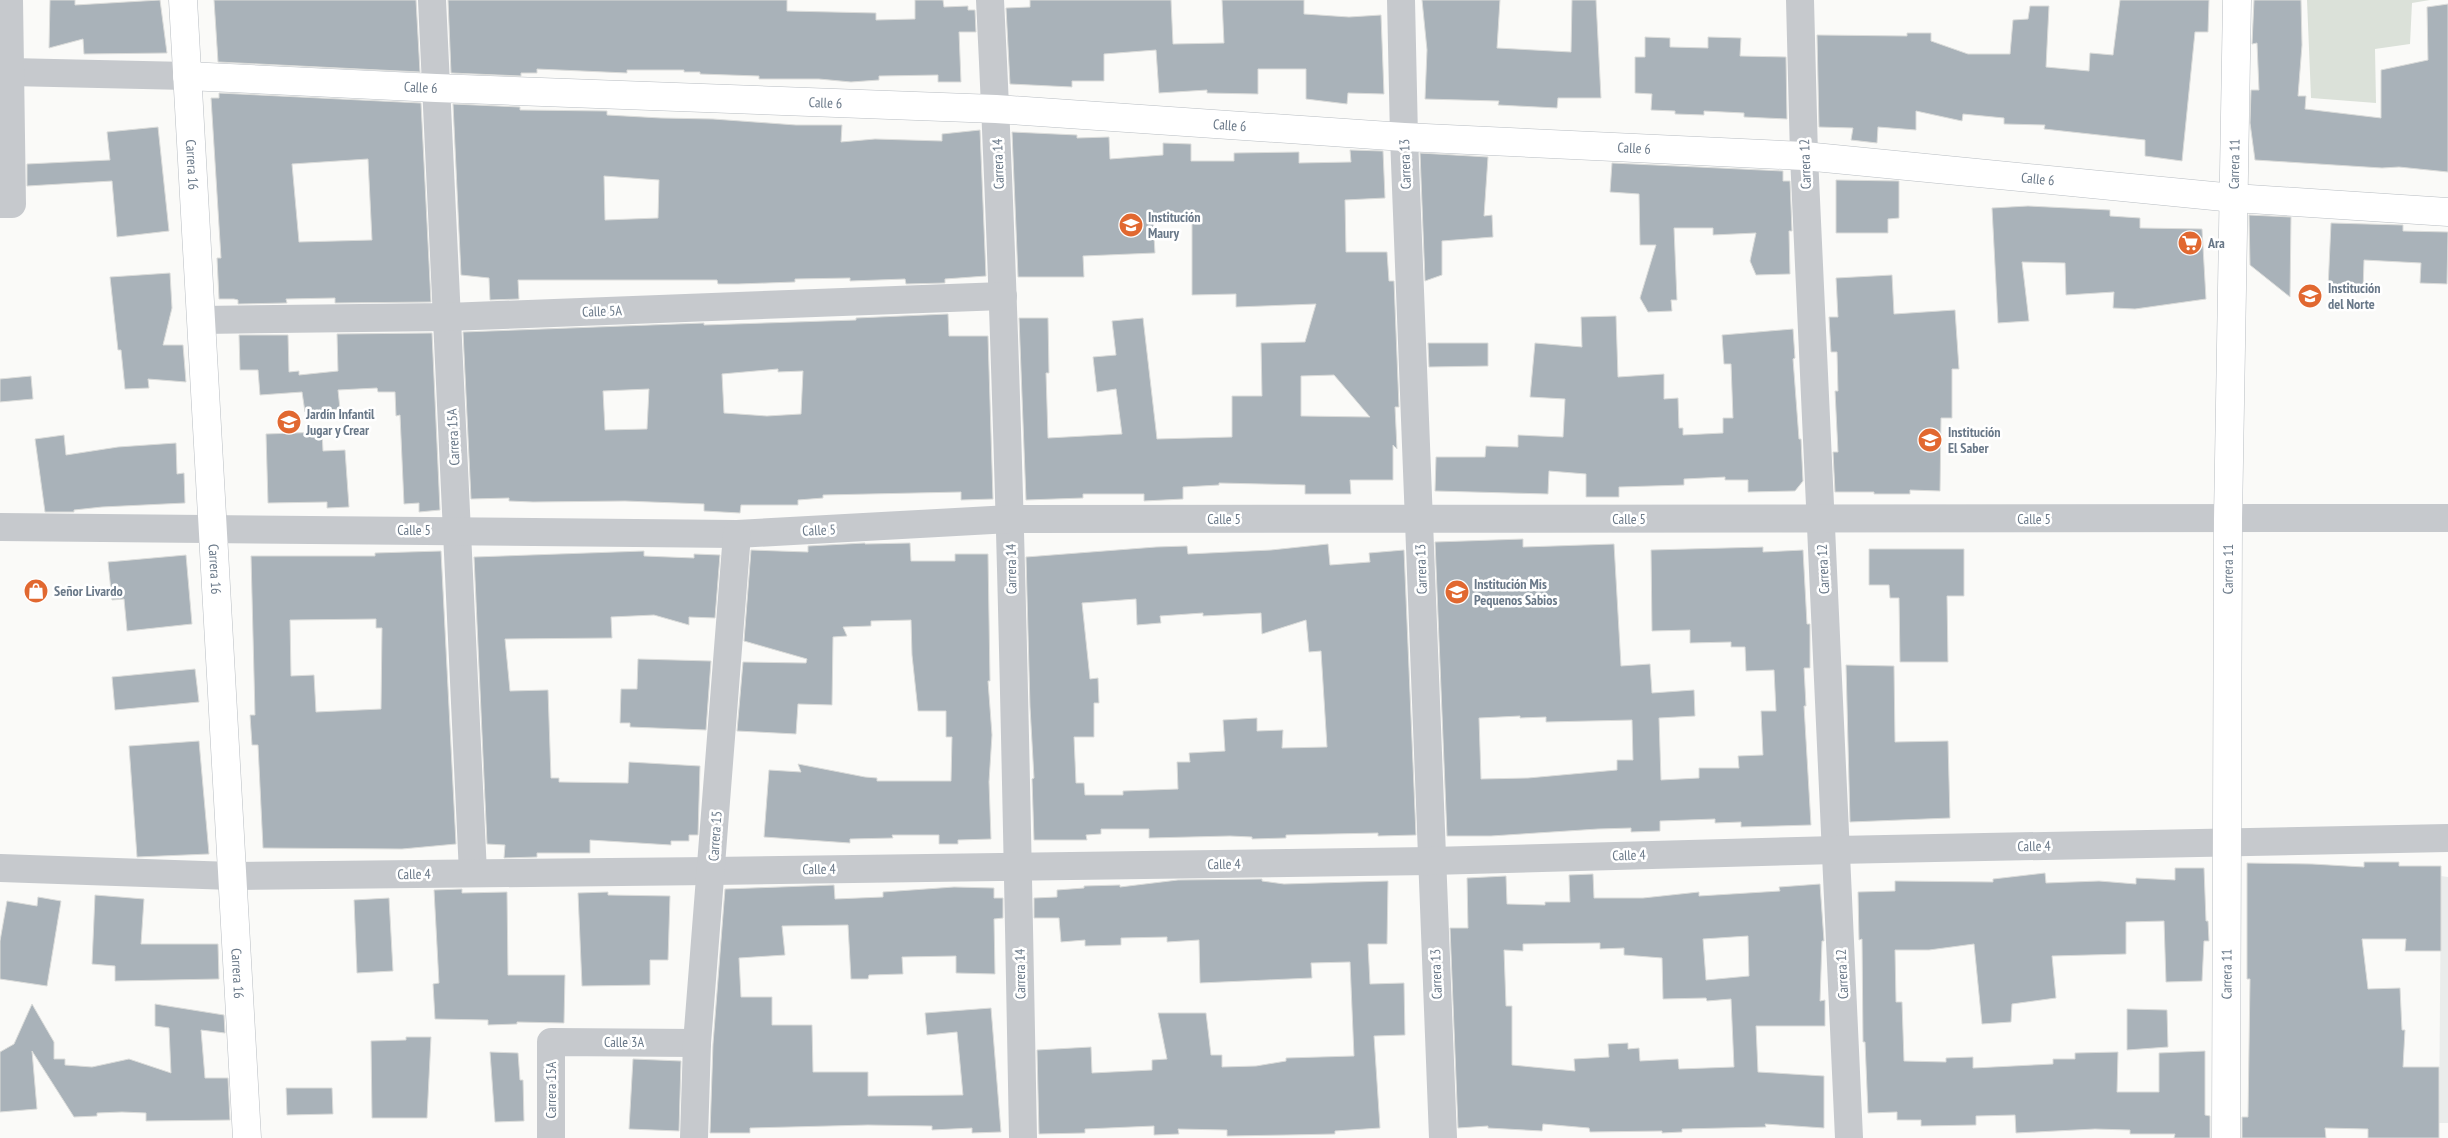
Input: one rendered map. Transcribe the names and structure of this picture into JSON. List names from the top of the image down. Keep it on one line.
{"streets":{"street":["Calle 6","Carrera 14","Carrera 13","Carrera 12","Carrera 11","Carrera 16","Calle 5A","Carrera 15A","Calle 5","Carrera 15","Calle 4","Calle 3A"]},"crossings":[["Calle 6","Carrera 14"],["Calle 6","Carrera 13"],["Calle 6","Carrera 12"],["Calle 6","Carrera 11"],["Calle 6","Carrera 16"],["Calle 6","Carrera 15A"],["Carrera 14","Calle 5A"],["Carrera 14","Calle 5"],["Carrera 14","Calle 4"],["Carrera 13","Calle 5"],["Carrera 13","Calle 4"],["Carrera 12","Calle 5"],["Carrera 12","Calle 4"],["Carrera 11","Calle 5"],["Carrera 11","Calle 4"],["Carrera 16","Calle 5A"],["Carrera 16","Calle 5"],["Carrera 16","Calle 4"],["Calle 5A","Carrera 15A"],["Carrera 15A","Calle 5"],["Carrera 15A","Calle 4"],["Carrera 15A","Calle 3A"],["Calle 5","Carrera 15"],["Carrera 15","Calle 4"],["Carrera 15","Calle 3A"]],"places":{"school or university":["Institución Maury","Institución del Norte","Jardín Infantil Jugar y Crear","Institución El Saber","Institución Mis Pequenos Sabios"],"supermarket":["Ara"],"shop":["Señor Livardo"]}}
